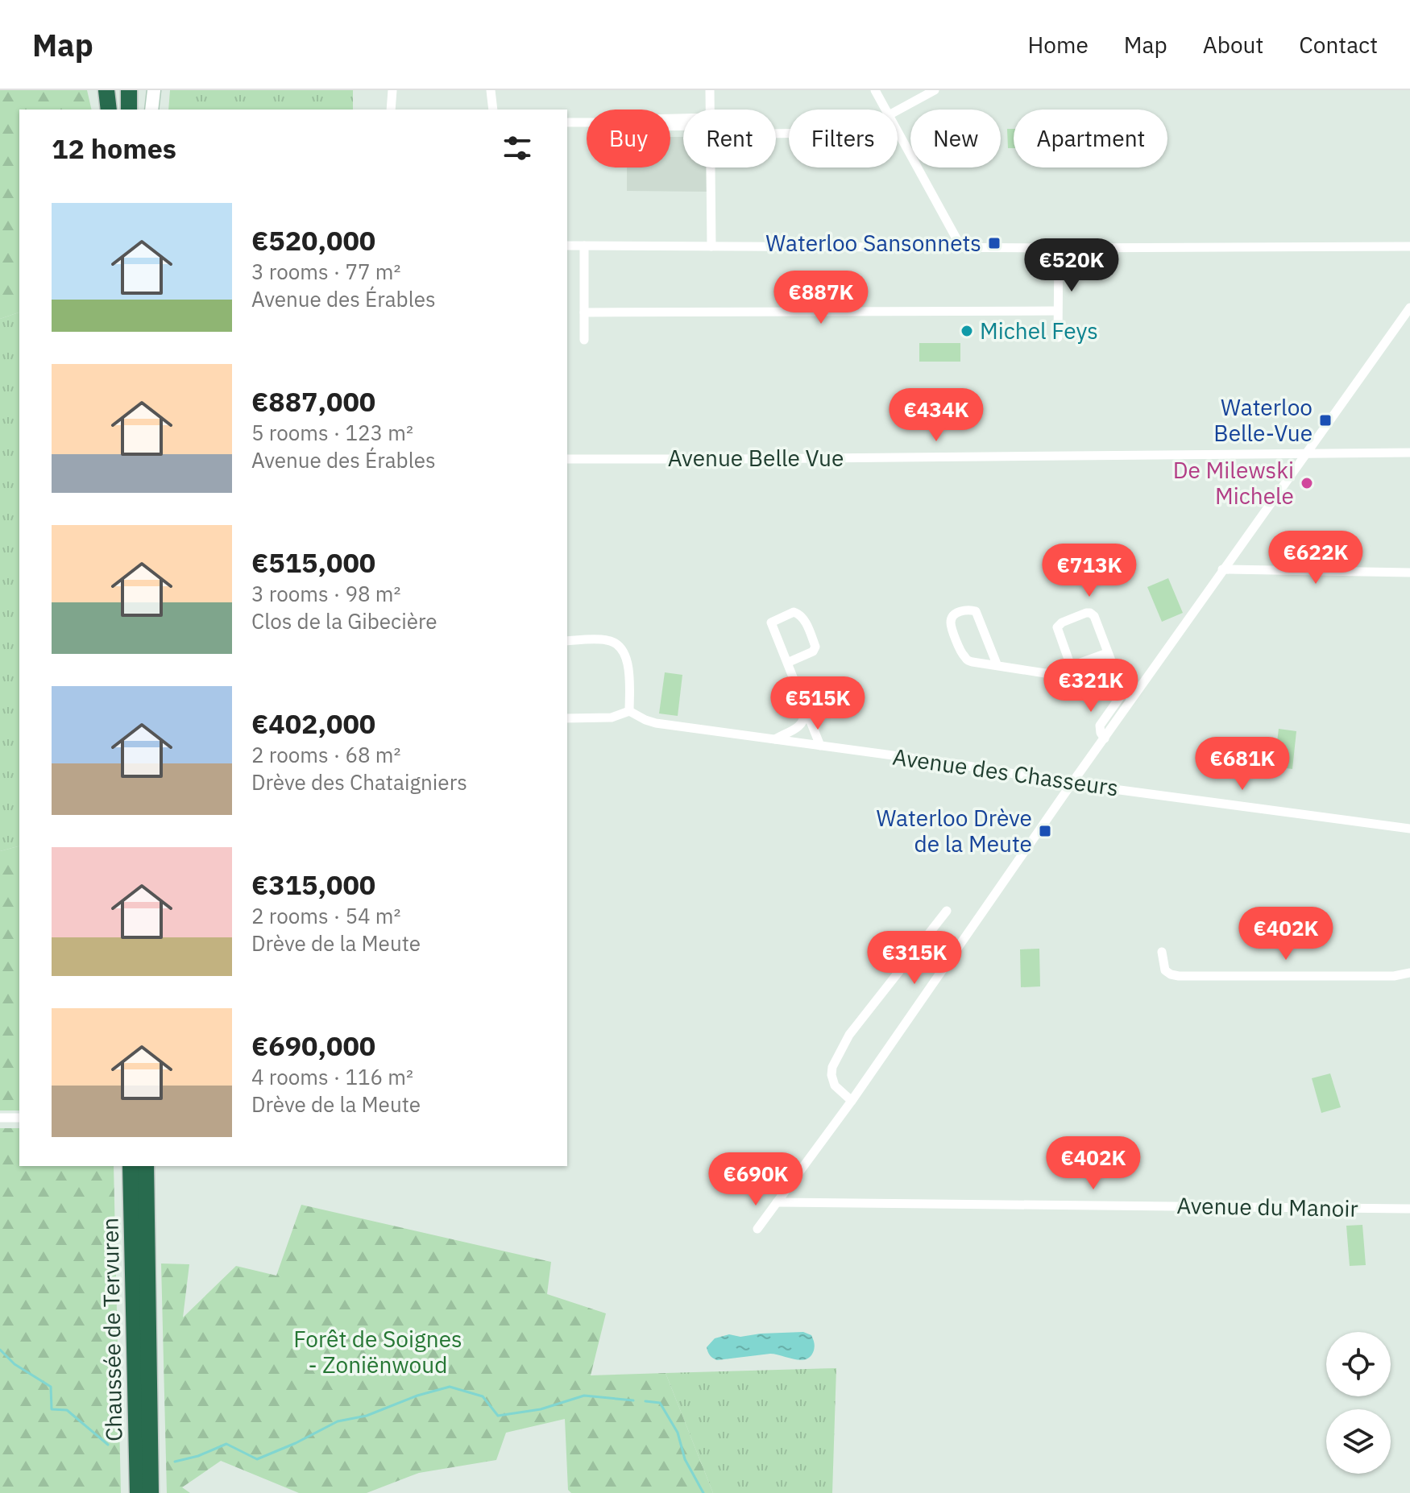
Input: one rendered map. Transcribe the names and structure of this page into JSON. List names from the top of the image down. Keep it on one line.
{"streets":{"highway":["Chaussée de Tervuren"],"street":["Avenue Belle Vue","Avenue des Chasseurs","Avenue du Manoir"]},"parks":["Forêt de Soignes - Zoniënwoud"],"places":{"transit":["Waterloo Sansonnets","Waterloo Belle-Vue","Waterloo Drève de la Meute"],"other":["Michel Feys","De Milewski Michele"]},"page":{"header":"Map","nav":["Home","Map","About","Contact"],"chip":["Buy","Rent","Filters","New","Apartment"],"heading":"12 homes","list":[{"name":"€520,000","note":"3 rooms · 77 m² · Avenue des Érables"},{"name":"€887,000","note":"5 rooms · 123 m² · Avenue des Érables"},{"name":"€515,000","note":"3 rooms · 98 m² · Clos de la Gibecière"},{"name":"€402,000","note":"2 rooms · 68 m² · Drève des Chataigniers"},{"name":"€315,000","note":"2 rooms · 54 m² · Drève de la Meute"},{"name":"€690,000","note":"4 rooms · 116 m² · Drève de la Meute"}],"price":["€520K","€887K","€434K","€622K","€713K","€321K","€515K","€681K","€402K","€315K","€402K","€690K"]}}
